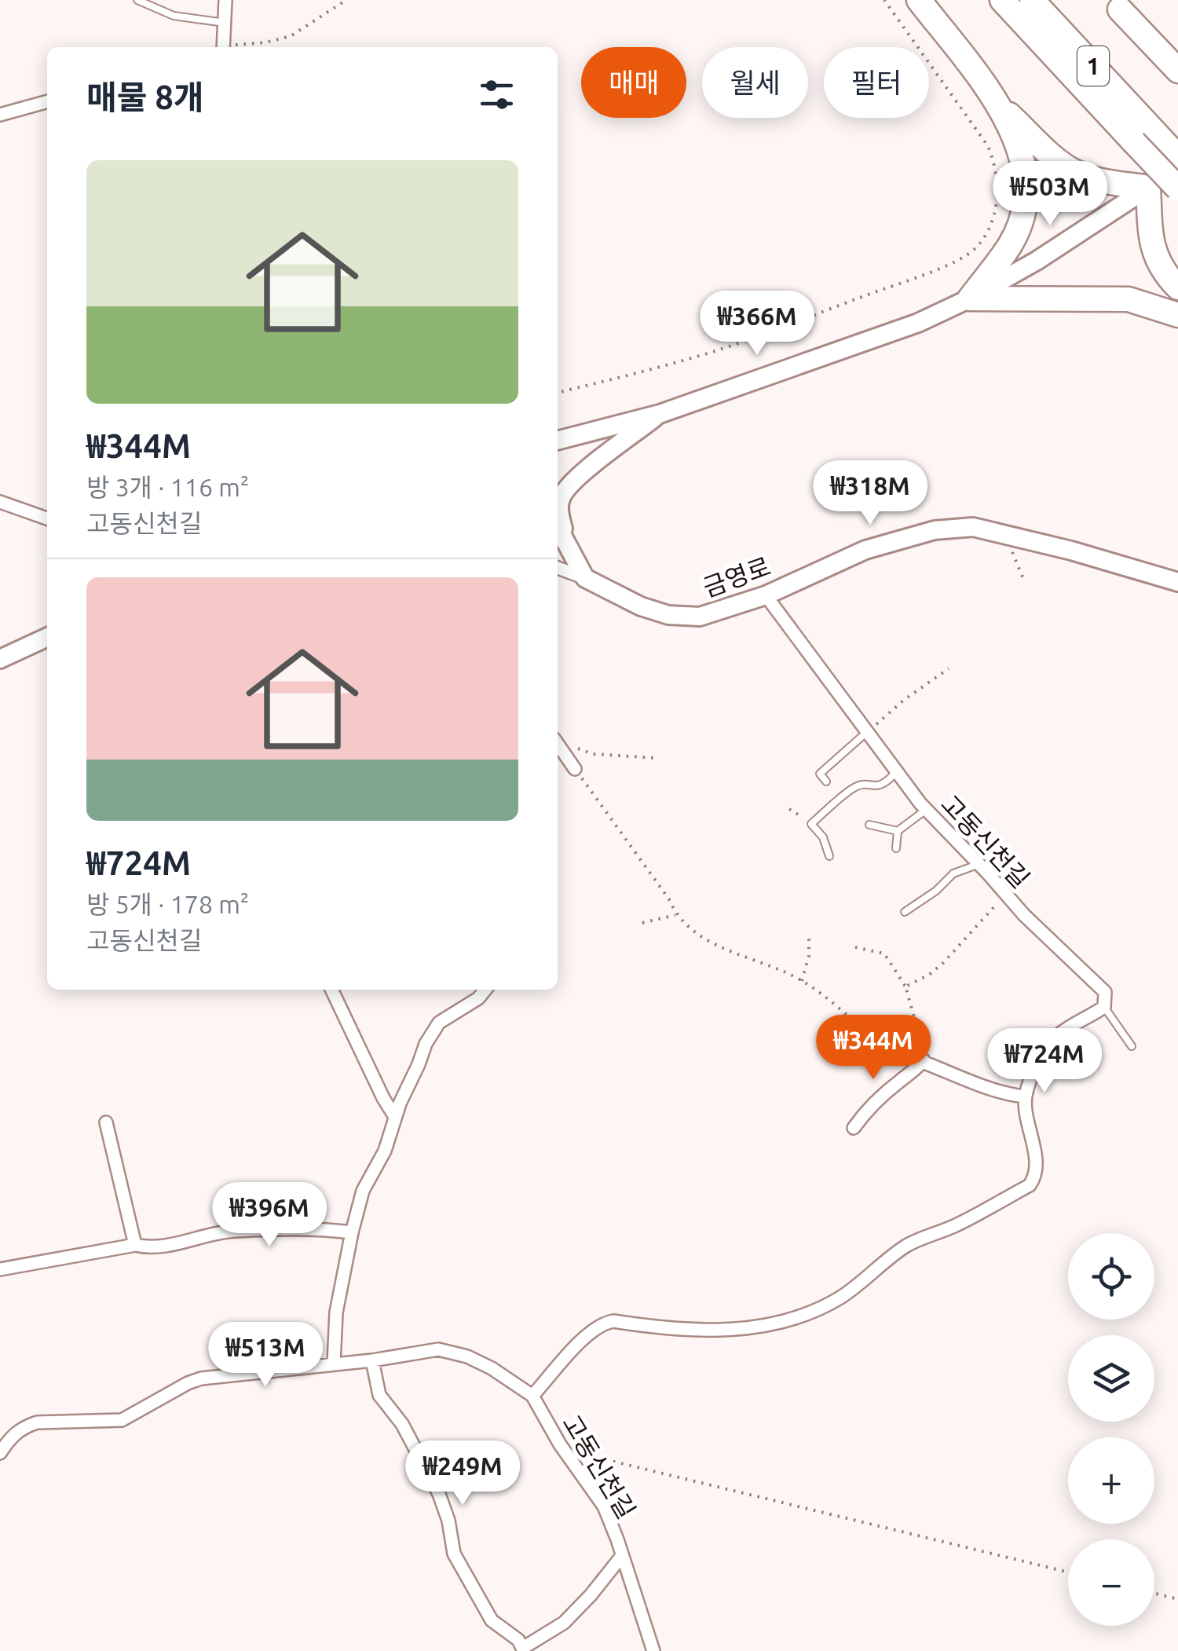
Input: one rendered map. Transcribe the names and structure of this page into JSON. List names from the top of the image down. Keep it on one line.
{"streets":{"highway":["1"],"street":["금영로","고동신천길"]},"crossings":[["금영로","고동신천길"]],"page":{"chip":["매매","월세","필터"],"heading":"매물 8개","list":[{"name":"₩344M","note":"방 3개 · 116 m² · 고동신천길"},{"name":"₩724M","note":"방 5개 · 178 m² · 고동신천길"}],"price":["₩503M","₩366M","₩318M","₩344M","₩724M","₩396M","₩513M","₩249M"],"map_buttons":["+","−"]}}
